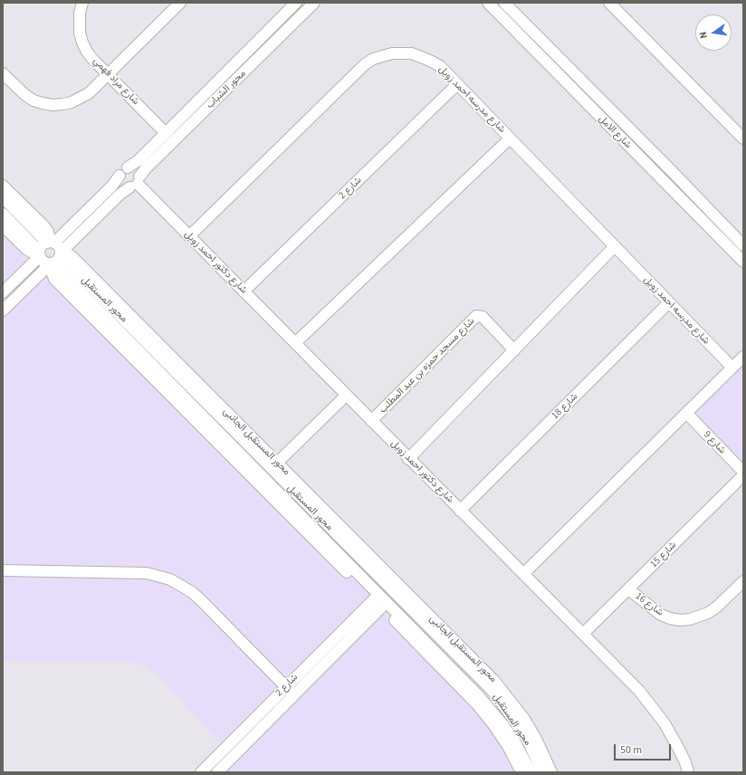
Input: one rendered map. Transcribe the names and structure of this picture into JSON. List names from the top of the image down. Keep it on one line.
{"streets":{"street":["شارع مراد فهمي","محور الشباب","شارع مدرسه احمد زويل","شارع الامل","شارع 2","شارع دكتور احمد زويل","محور المستقبل","شارع مسجد حمزه بن عبد المطلب","شارع 18","محور المستقبل الجانبى","شارع 9","شارع 15","شارع 16"]},"crossings":[["شارع مراد فهمي","محور الشباب"],["محور الشباب","شارع دكتور احمد زويل"],["محور الشباب","محور المستقبل"],["شارع مدرسه احمد زويل","شارع 2"],["شارع مدرسه احمد زويل","شارع دكتور احمد زويل"],["شارع مدرسه احمد زويل","شارع 18"],["شارع 2","شارع دكتور احمد زويل"],["شارع دكتور احمد زويل","شارع مسجد حمزه بن عبد المطلب"],["شارع دكتور احمد زويل","شارع 18"],["شارع دكتور احمد زويل","شارع 15"],["محور المستقبل","محور المستقبل الجانبى"],["شارع 15","شارع 16"]],"scale_bar":"50 m","north":"left"}
